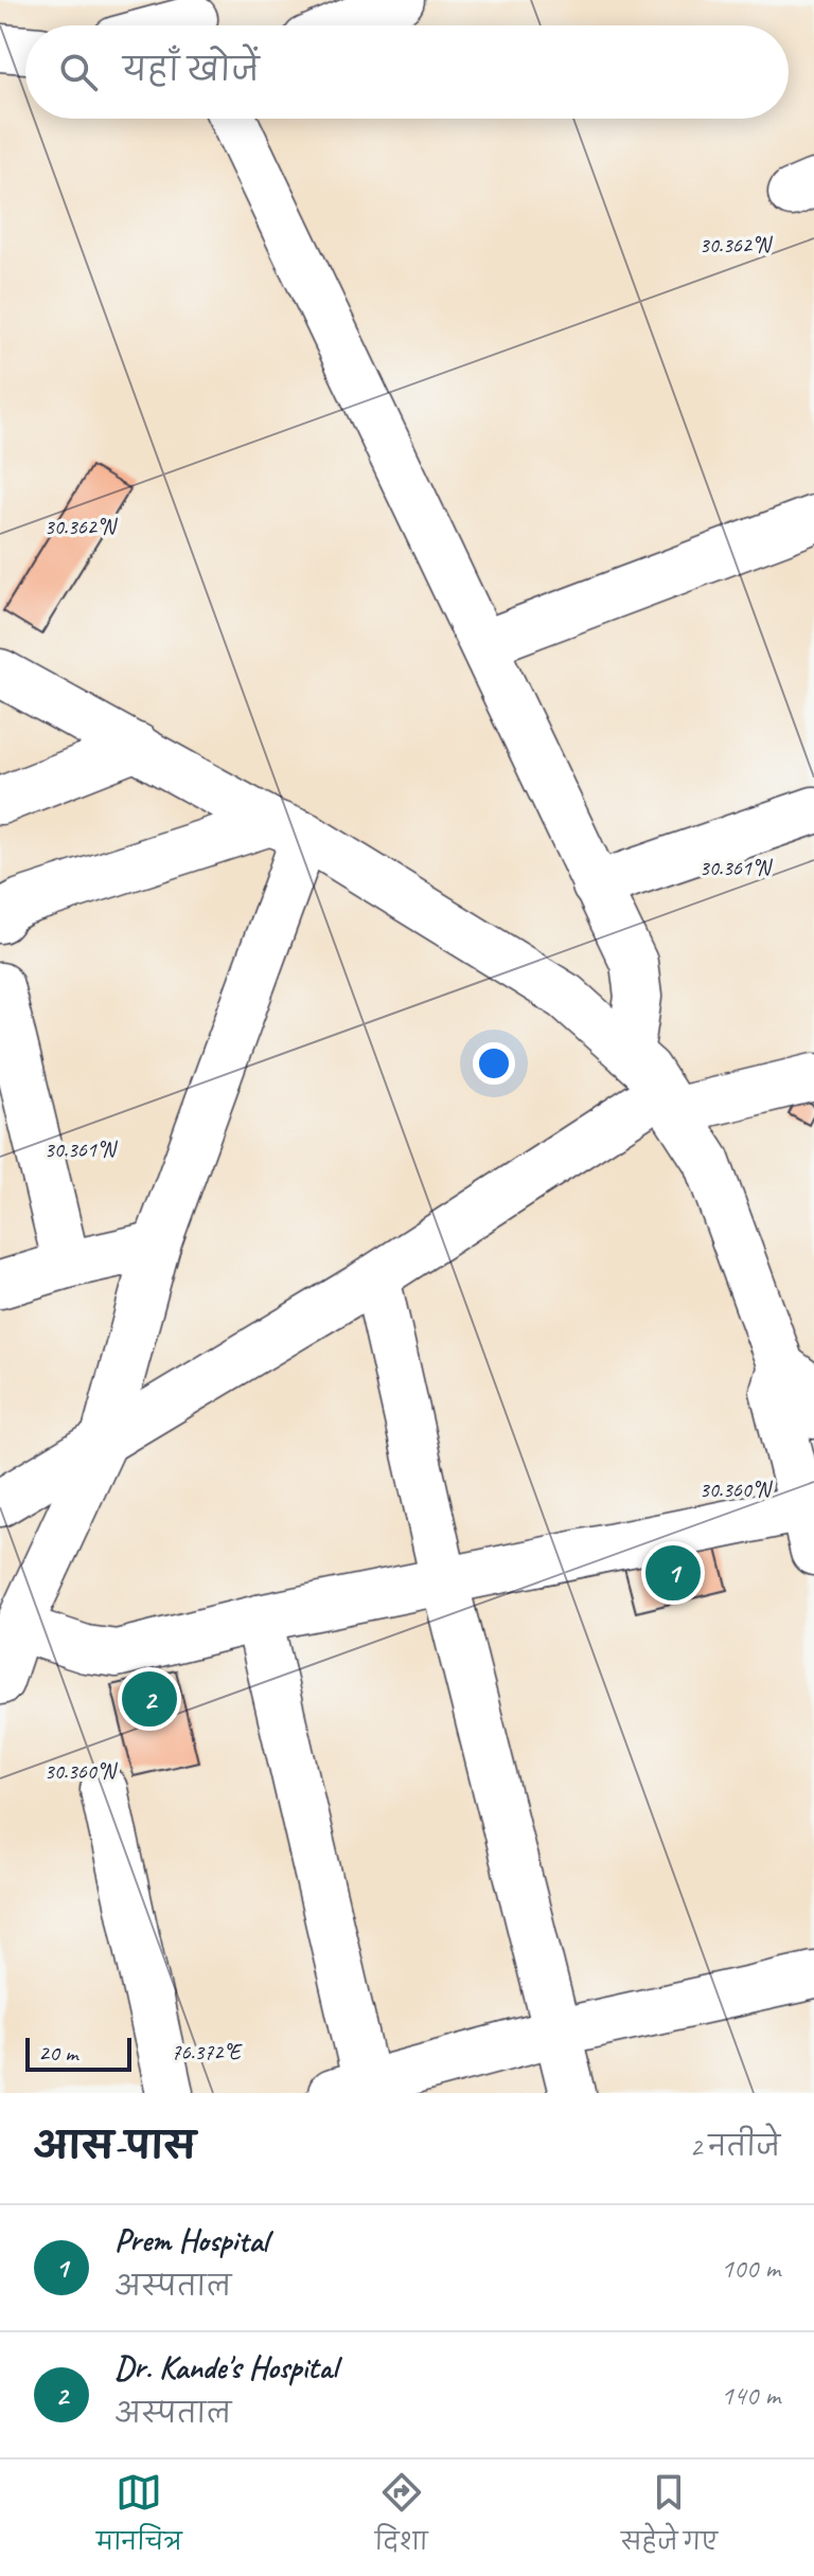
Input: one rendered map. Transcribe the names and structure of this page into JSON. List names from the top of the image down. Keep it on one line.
{"scale_bar":"20 m","page":{"search":"यहाँ खोजें","pins":["1","2"],"scale":"20 m","heading":["आस-पास","2 नतीजे"],"list":[{"mark":"1","name":"Prem Hospital","note":"अस्पताल","value":"100 m"},{"mark":"2","name":"Dr. Kande's Hospital","note":"अस्पताल","value":"140 m"}],"nav":["मानचित्र","दिशा","सहेजे गए"]},"coordinates":["30.362°N","30.361°N","30.360°N","76.372°E"]}
